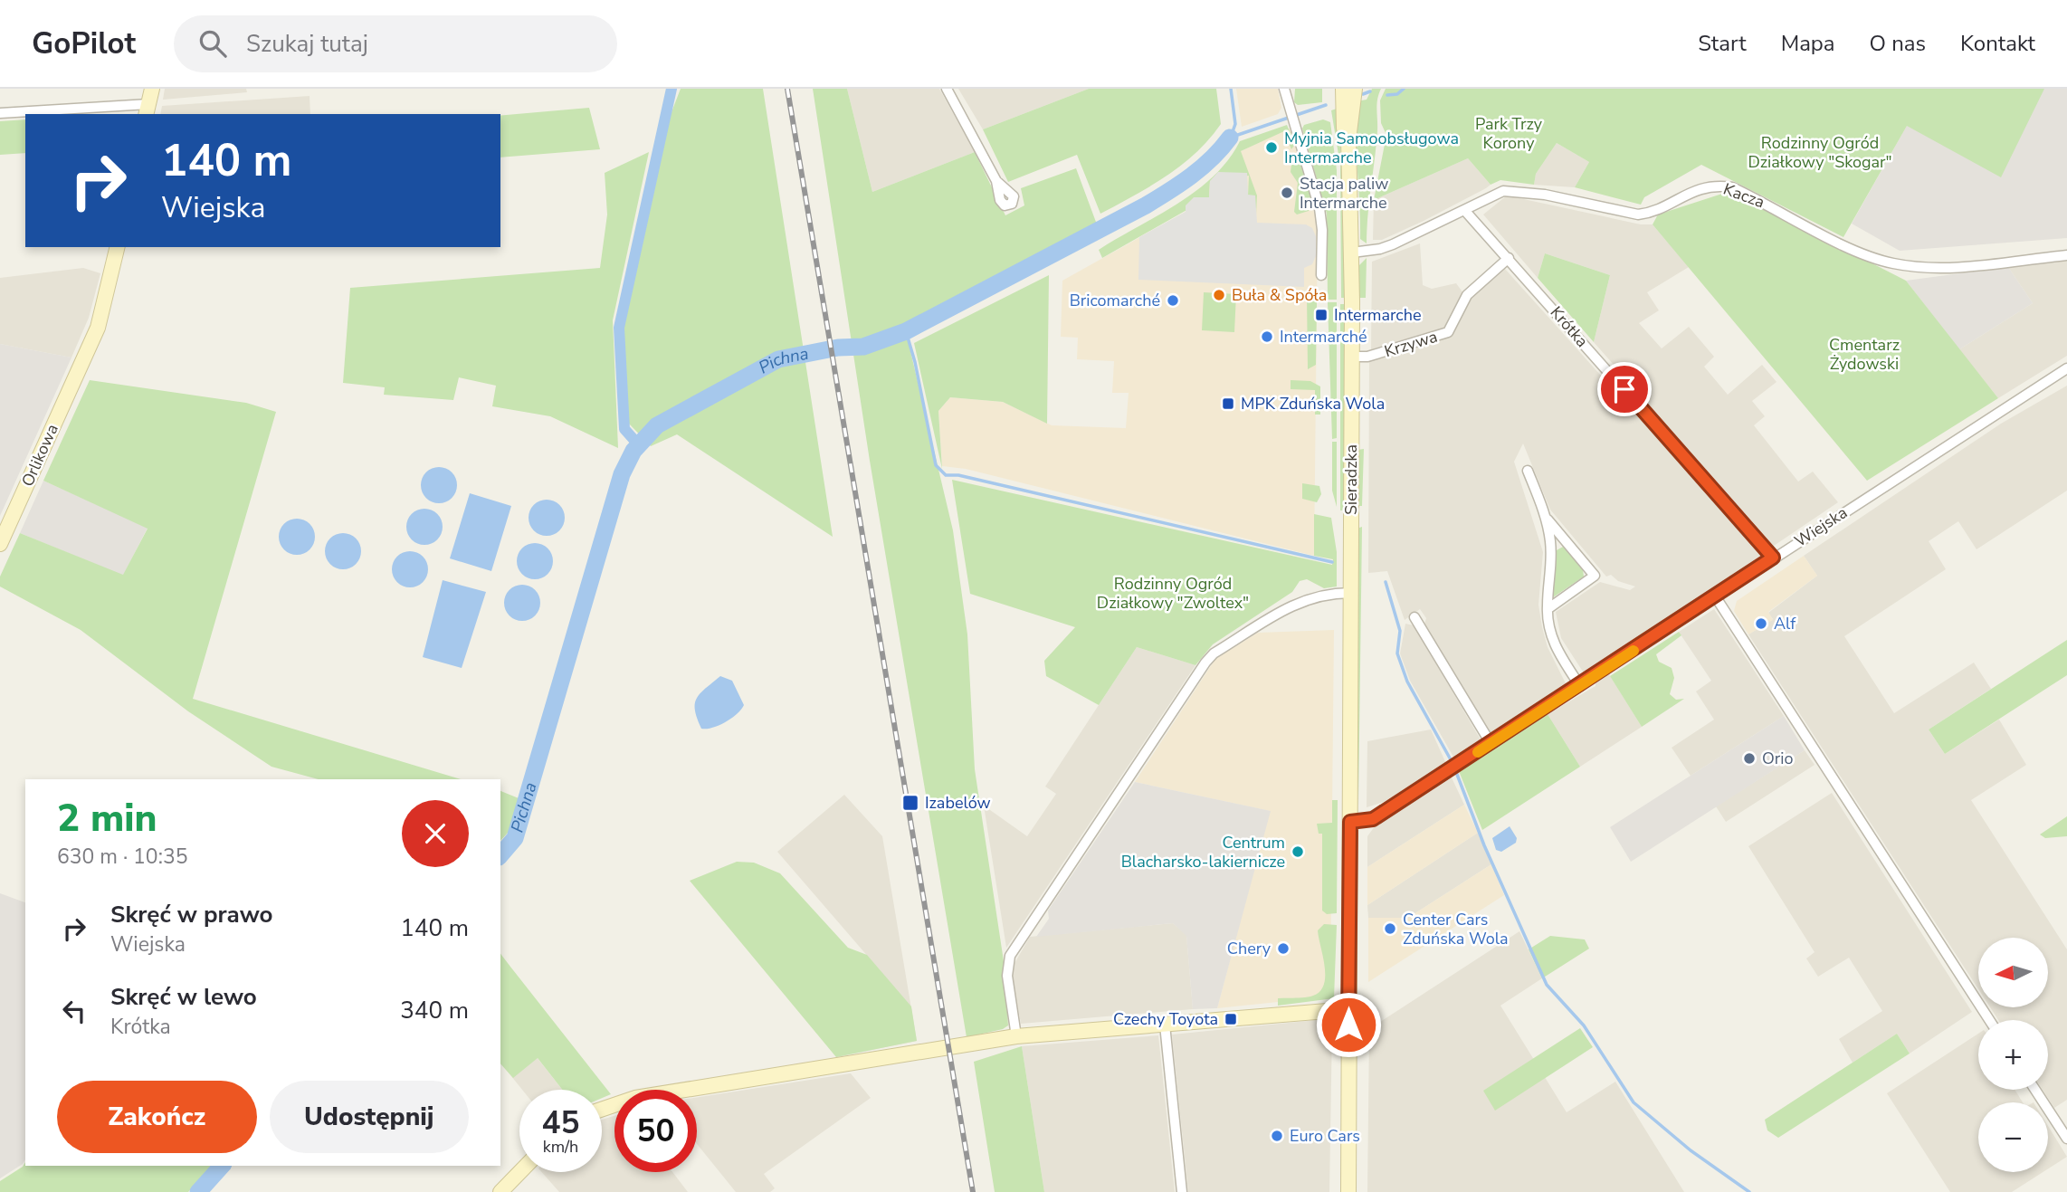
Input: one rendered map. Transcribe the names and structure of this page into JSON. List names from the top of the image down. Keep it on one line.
{"streets":{"street":["Kacza","Krótka","Krzywa","Orlikowa","Sieradzka","Wiejska"]},"crossings":[["Kacza","Krótka"],["Kacza","Sieradzka"],["Krótka","Krzywa"],["Krótka","Wiejska"],["Krzywa","Sieradzka"],["Sieradzka","Wiejska"]],"water":["Pichna"],"parks":["Park Trzy Korony","Rodzinny Ogród Działkowy \"Skogar\"","Cmentarz Żydowski","Rodzinny Ogród Działkowy \"Zwoltex\""],"places":{"other":["Myjnia Samoobsługowa Intermarche","Stacja paliw Intermarche","Buła & Spóła","Bricomarché","Intermarché","Alf","Orio","Centrum Blacharsko-lakiernicze","Center Cars Zduńska Wola","Chery","Euro Cars"],"transit":["Intermarche","MPK Zduńska Wola","Izabelów","Czechy Toyota"]},"north":"left","page":{"header":"GoPilot","search":"Szukaj tutaj","nav":["Start","Mapa","O nas","Kontakt"],"turn":["140 m","Wiejska"],"heading":["2 min","630 m · 10:35"],"list":[{"name":"Skręć w prawo","note":"Wiejska","value":"140 m"},{"name":"Skręć w lewo","note":"Krótka","value":"340 m"}],"map_buttons":["+","−"],"buttons":["Zakończ","Udostępnij"],"speed":"45 km/h","limit":"50"}}
